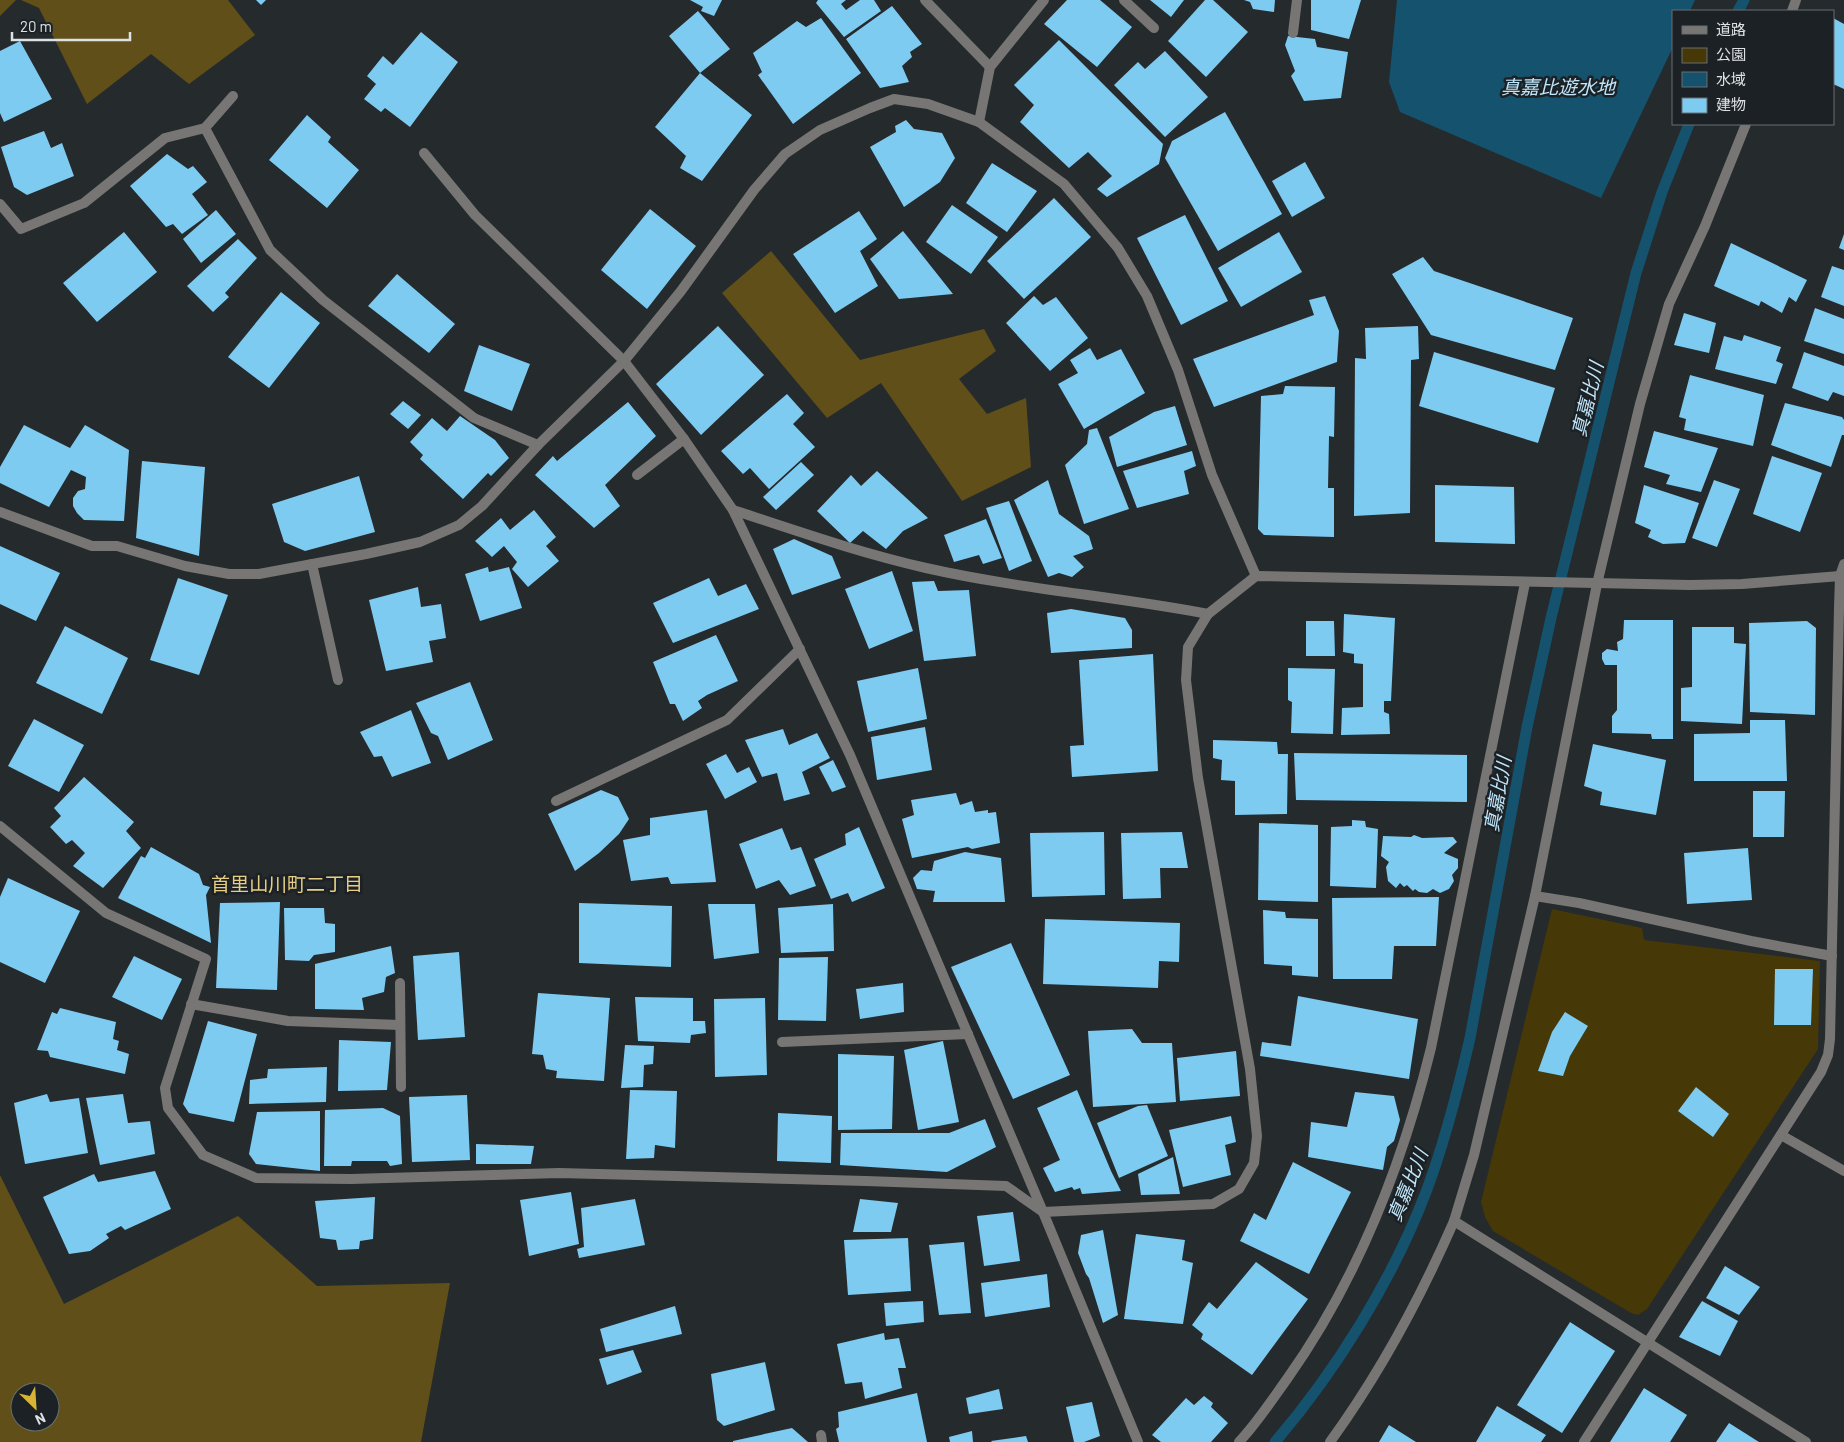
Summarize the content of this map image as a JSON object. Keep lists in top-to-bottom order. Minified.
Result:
{"districts":["首里山川町二丁目"],"water":["真嘉比遊水地","真嘉比川"],"legend":["道路","公園","水域","建物"],"scale_bar":"20 m","north":"bottom right"}
